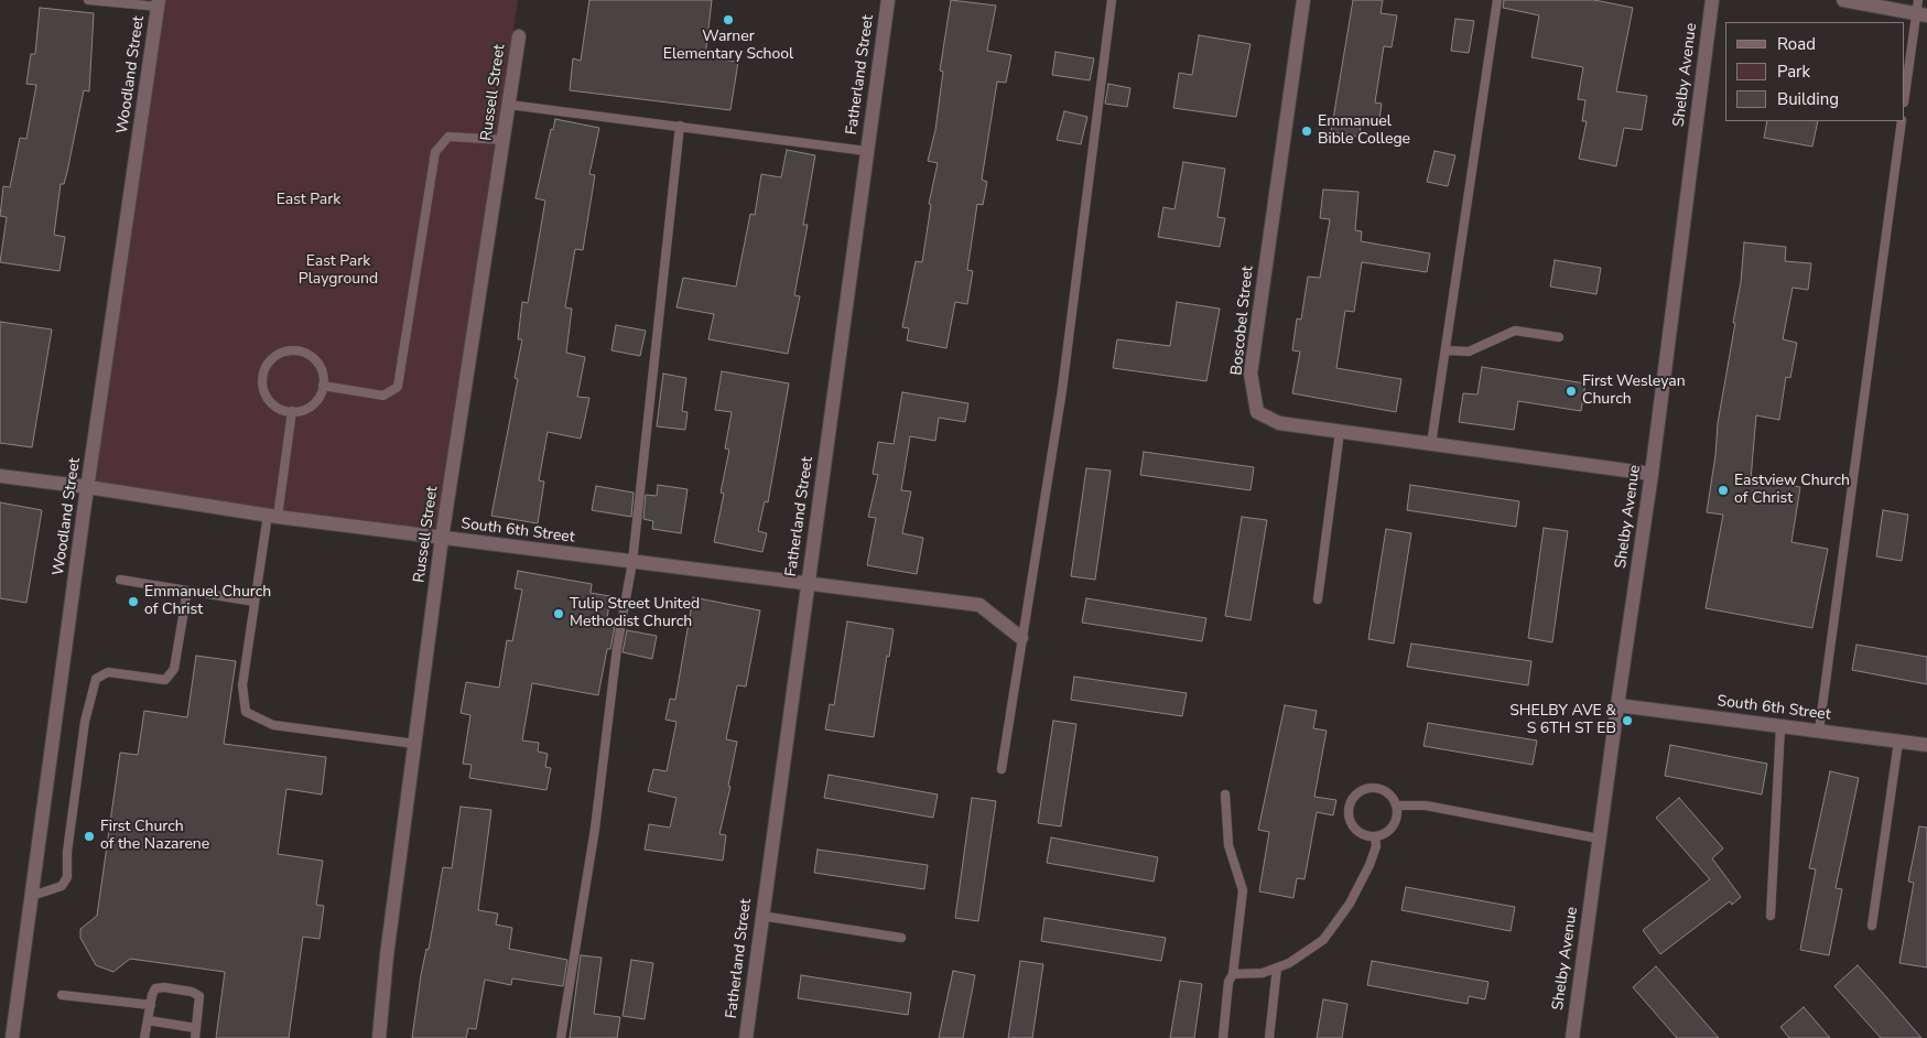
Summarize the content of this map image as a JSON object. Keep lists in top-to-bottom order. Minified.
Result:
{"streets":{"street":["Woodland Street","Fatherland Street","Shelby Avenue","Russell Street","Boscobel Street","South 6th Street"]},"crossings":[["Woodland Street","South 6th Street"],["Fatherland Street","South 6th Street"],["Shelby Avenue","Boscobel Street"],["Shelby Avenue","South 6th Street"],["Russell Street","South 6th Street"]],"parks":["East Park","East Park Playground"],"places":["Warner Elementary School","Emmanuel Bible College","First Wesleyan Church","Eastview Church of Christ","Emmanuel Church of Christ","Tulip Street United Methodist Church","SHELBY AVE & S 6TH ST EB","First Church of the Nazarene"],"legend":["Road","Park","Building"]}
